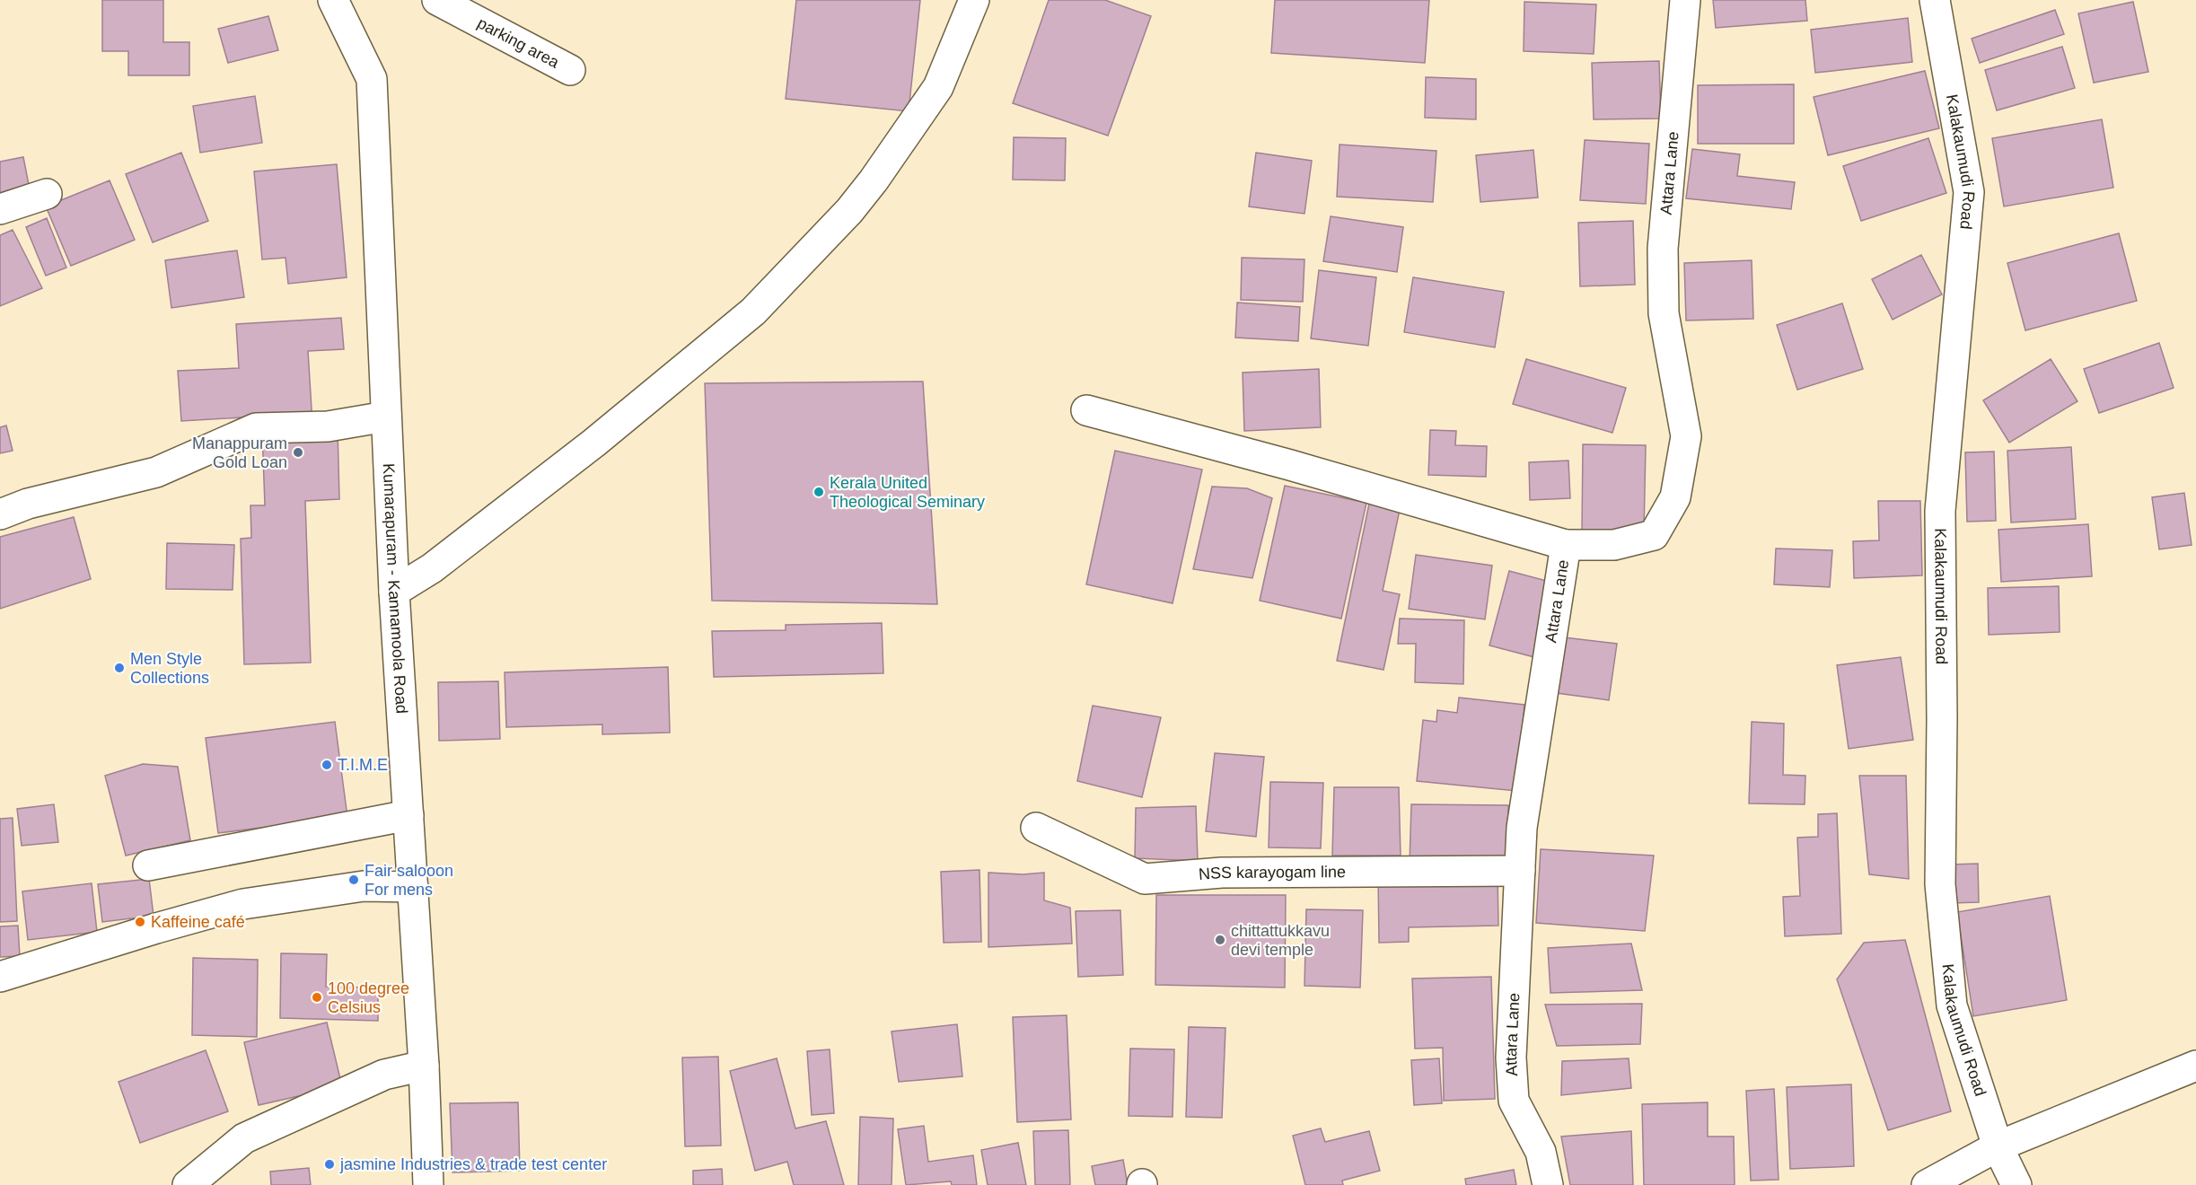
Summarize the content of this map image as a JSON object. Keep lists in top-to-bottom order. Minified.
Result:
{"streets":{"street":["parking area","Kalakaumudi Road","Attara Lane","Kumarapuram - Kannamoola Road","NSS karayogam line"]},"crossings":[["Attara Lane","NSS karayogam line"]],"places":["Manappuram Gold Loan","Kerala United Theological Seminary","Men Style Collections","T.I.M.E","Fair salooon For mens","Kaffeine café","chittattukkavu devi temple","100 degree Celsius","jasmine Industries & trade test center"]}
